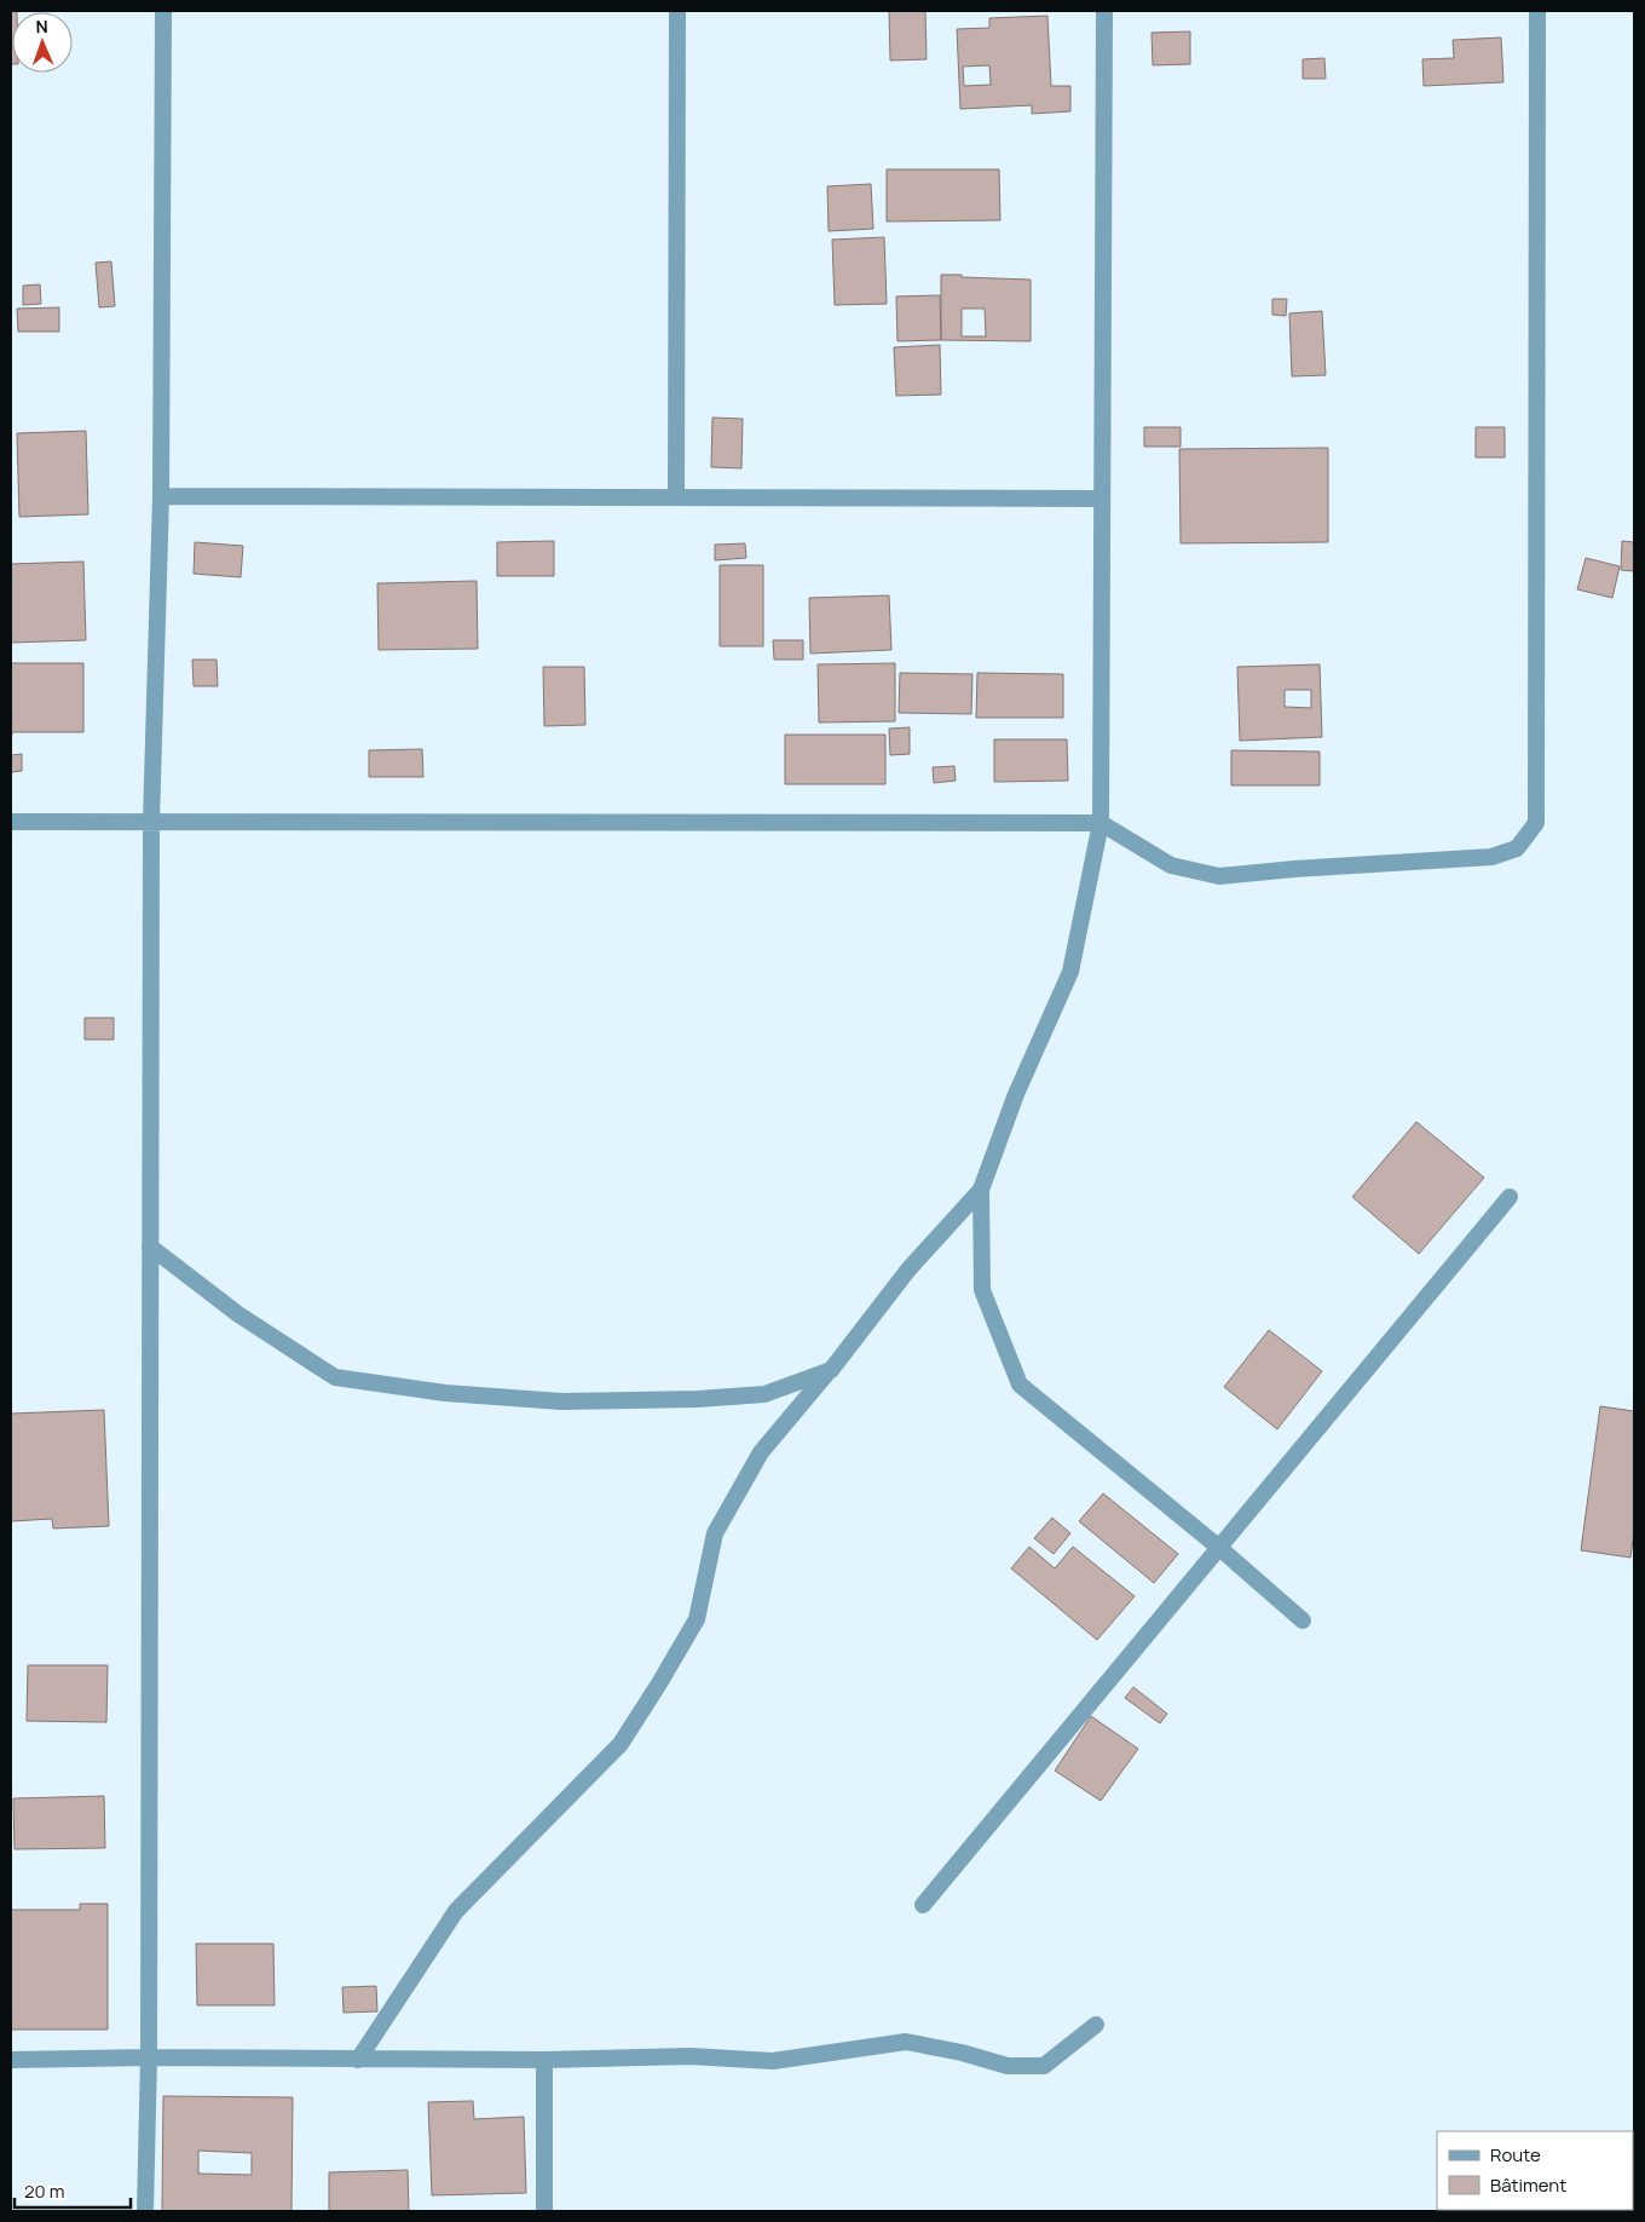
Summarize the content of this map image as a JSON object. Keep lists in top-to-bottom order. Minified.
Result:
{"legend":["Route","Bâtiment"],"scale_bar":"20 m","north":"top"}
